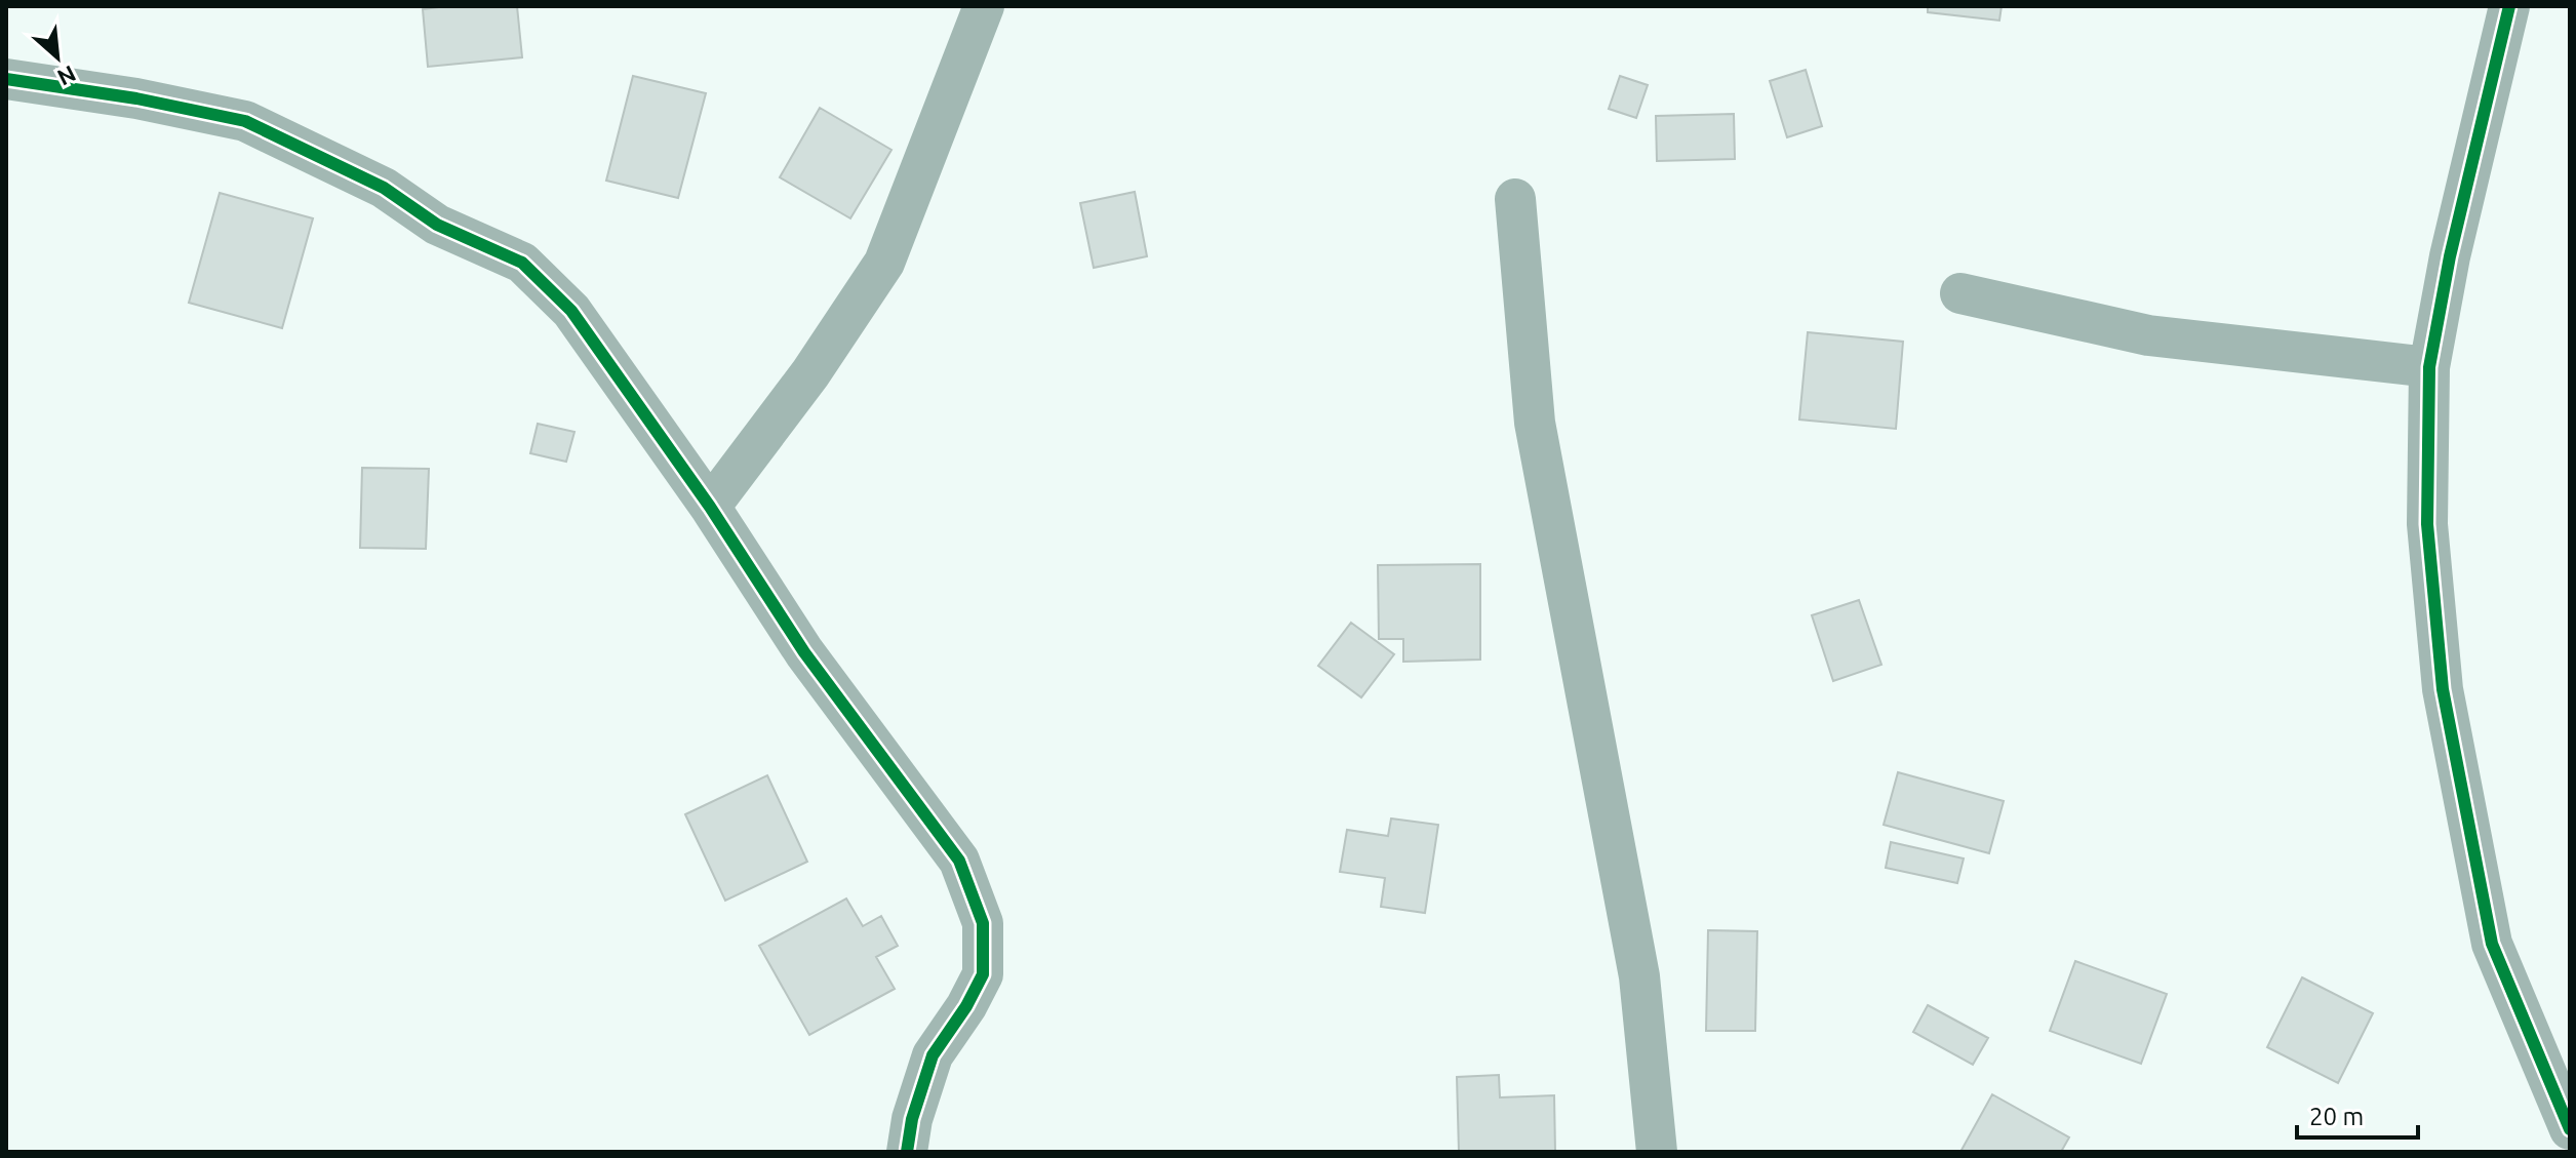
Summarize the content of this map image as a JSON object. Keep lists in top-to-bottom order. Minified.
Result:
{"scale_bar":"20 m","north":"bottom right"}
